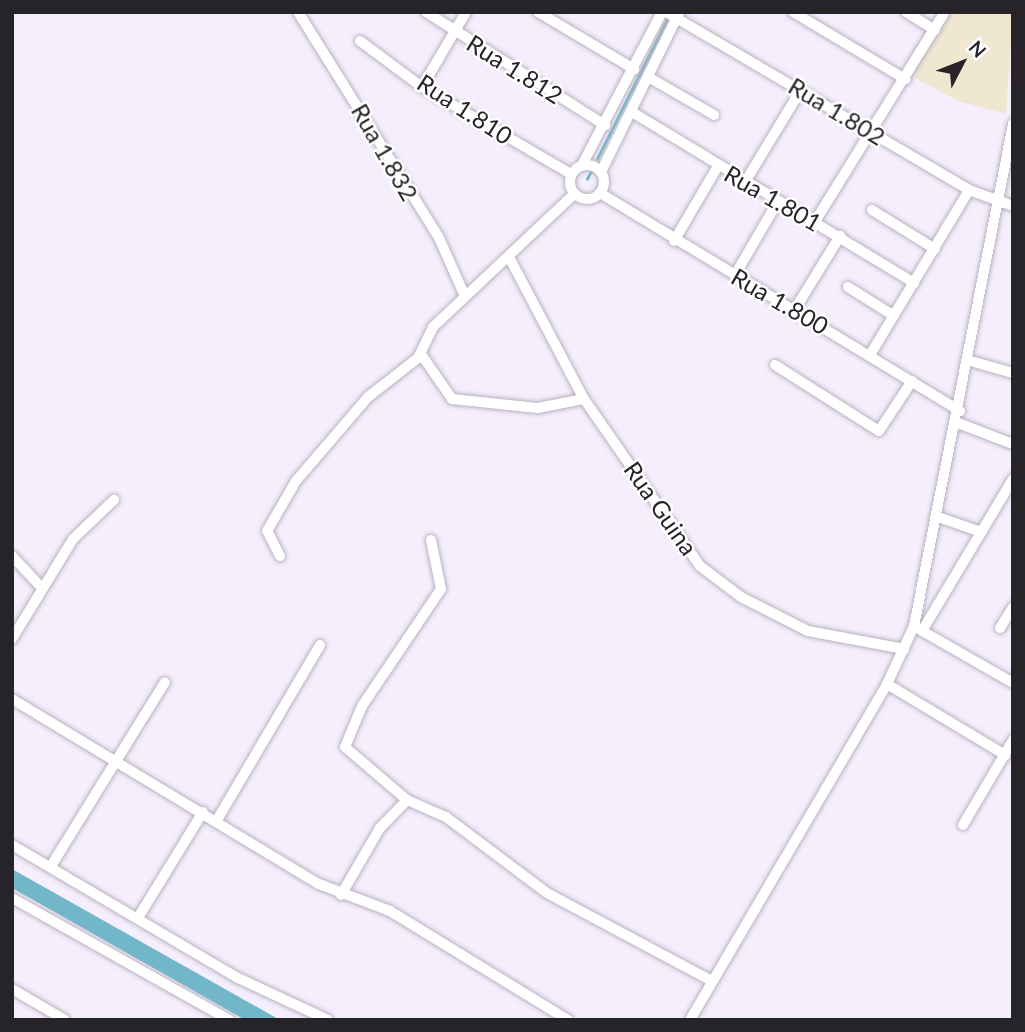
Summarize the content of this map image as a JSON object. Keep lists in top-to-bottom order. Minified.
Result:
{"streets":{"street":["Rua 1.812","Rua 1.810","Rua 1.802","Rua 1.832","Rua 1.801","Rua 1.800","Rua Guina"]},"crossings":[["Rua 1.810","Rua 1.800"]],"north":"top right"}
